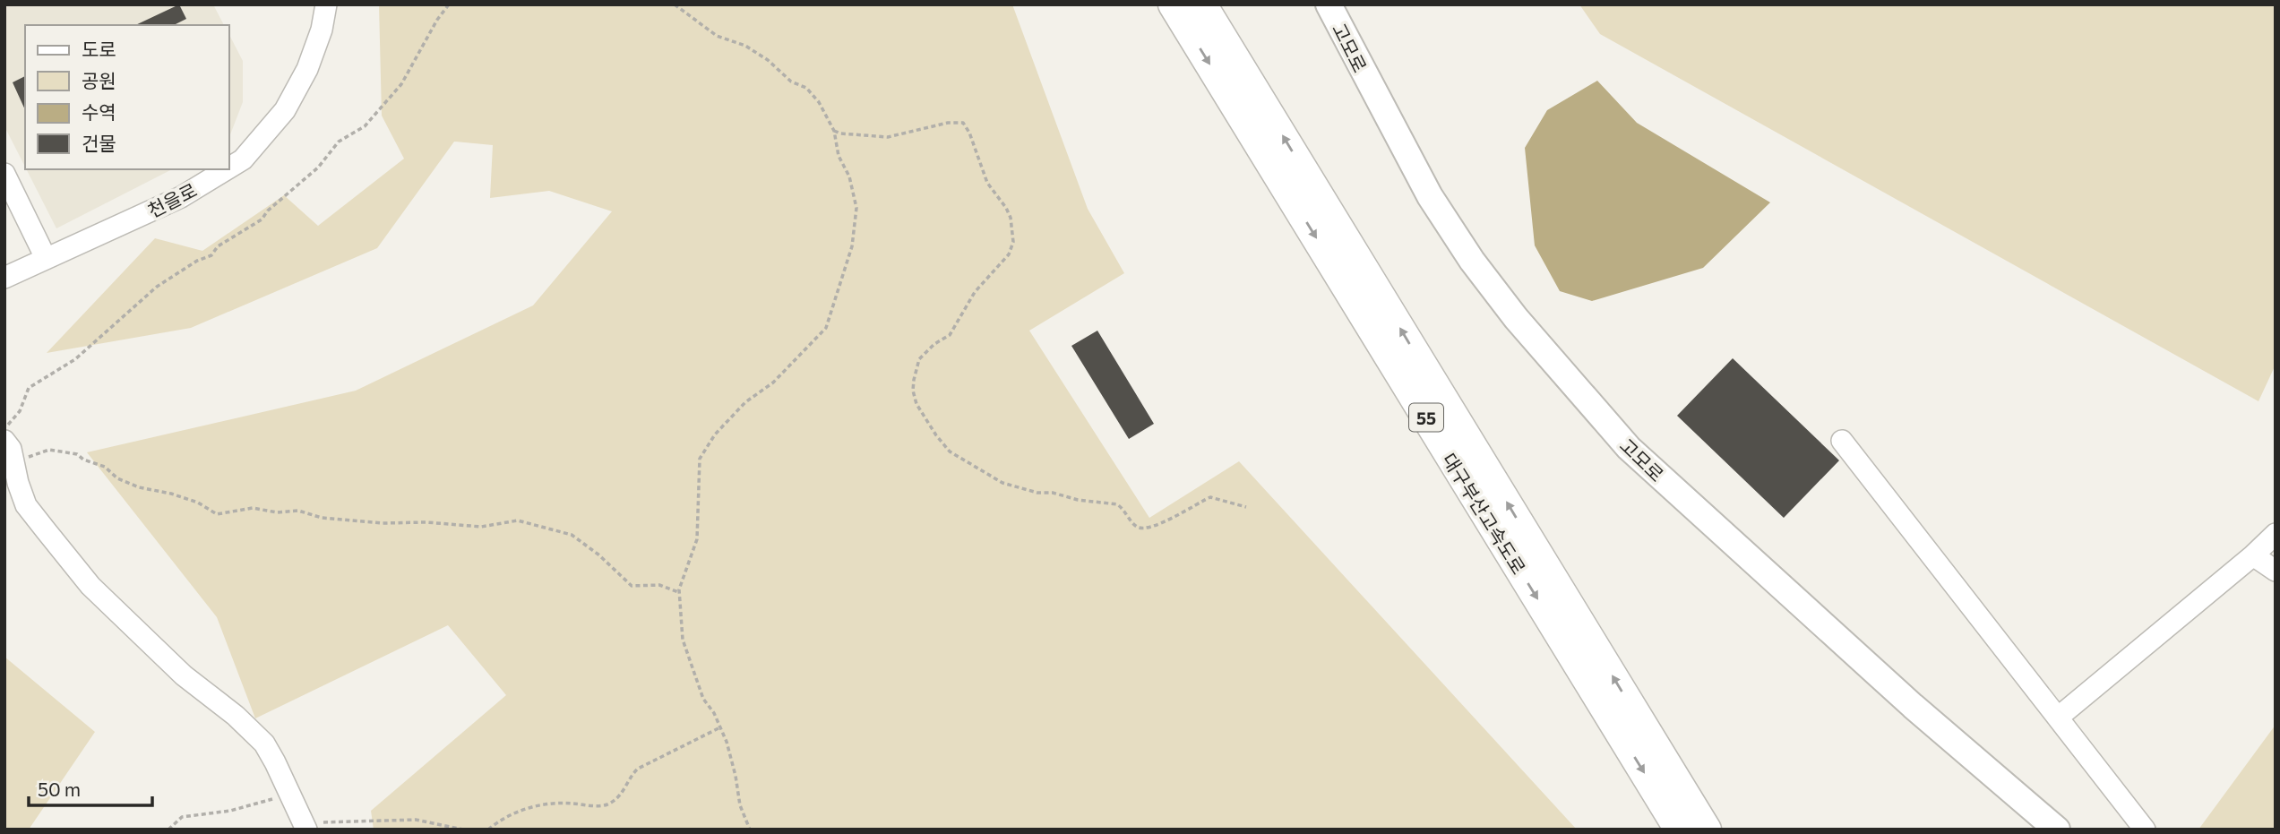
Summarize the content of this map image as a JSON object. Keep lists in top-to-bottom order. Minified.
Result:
{"streets":{"highway":["55","대구부산고속도로"],"main road":["고모로"],"street":["천을로"]},"legend":["도로","공원","수역","건물"],"scale_bar":"50 m"}
